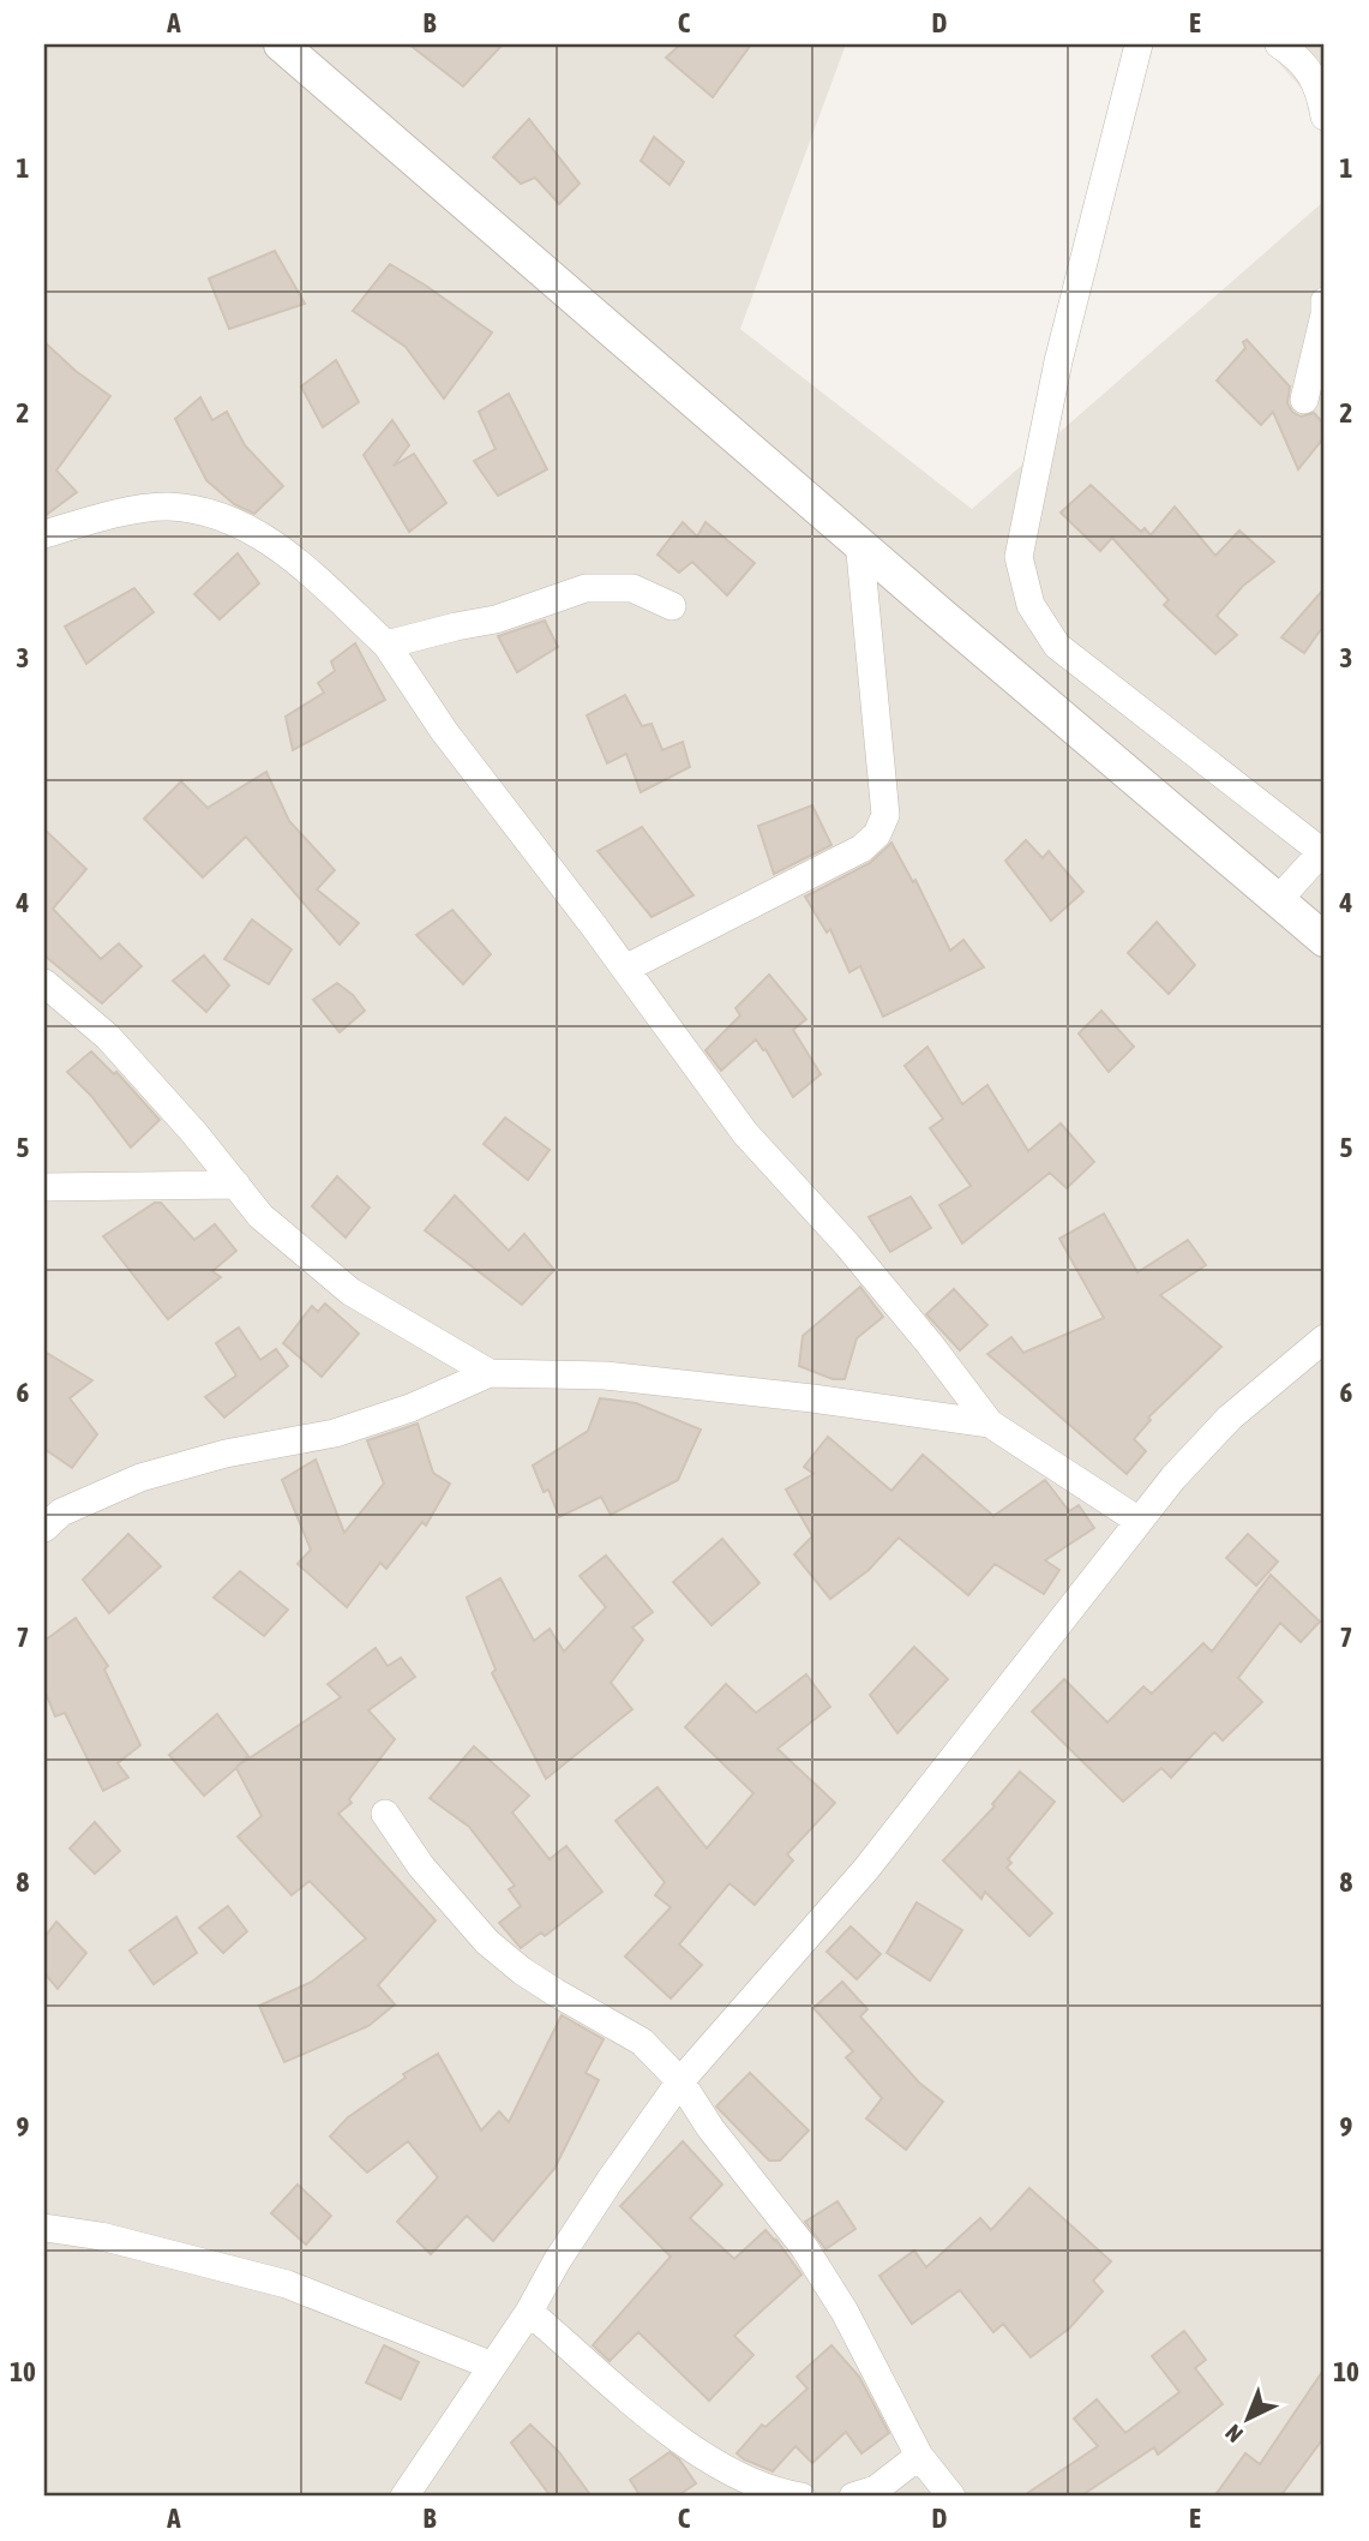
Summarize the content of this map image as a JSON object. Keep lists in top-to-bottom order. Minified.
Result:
{"north":"bottom left","grid":{"columns":["A","B","C","D","E"],"rows":["1","2","3","4","5","6","7","8","9","10"]}}
